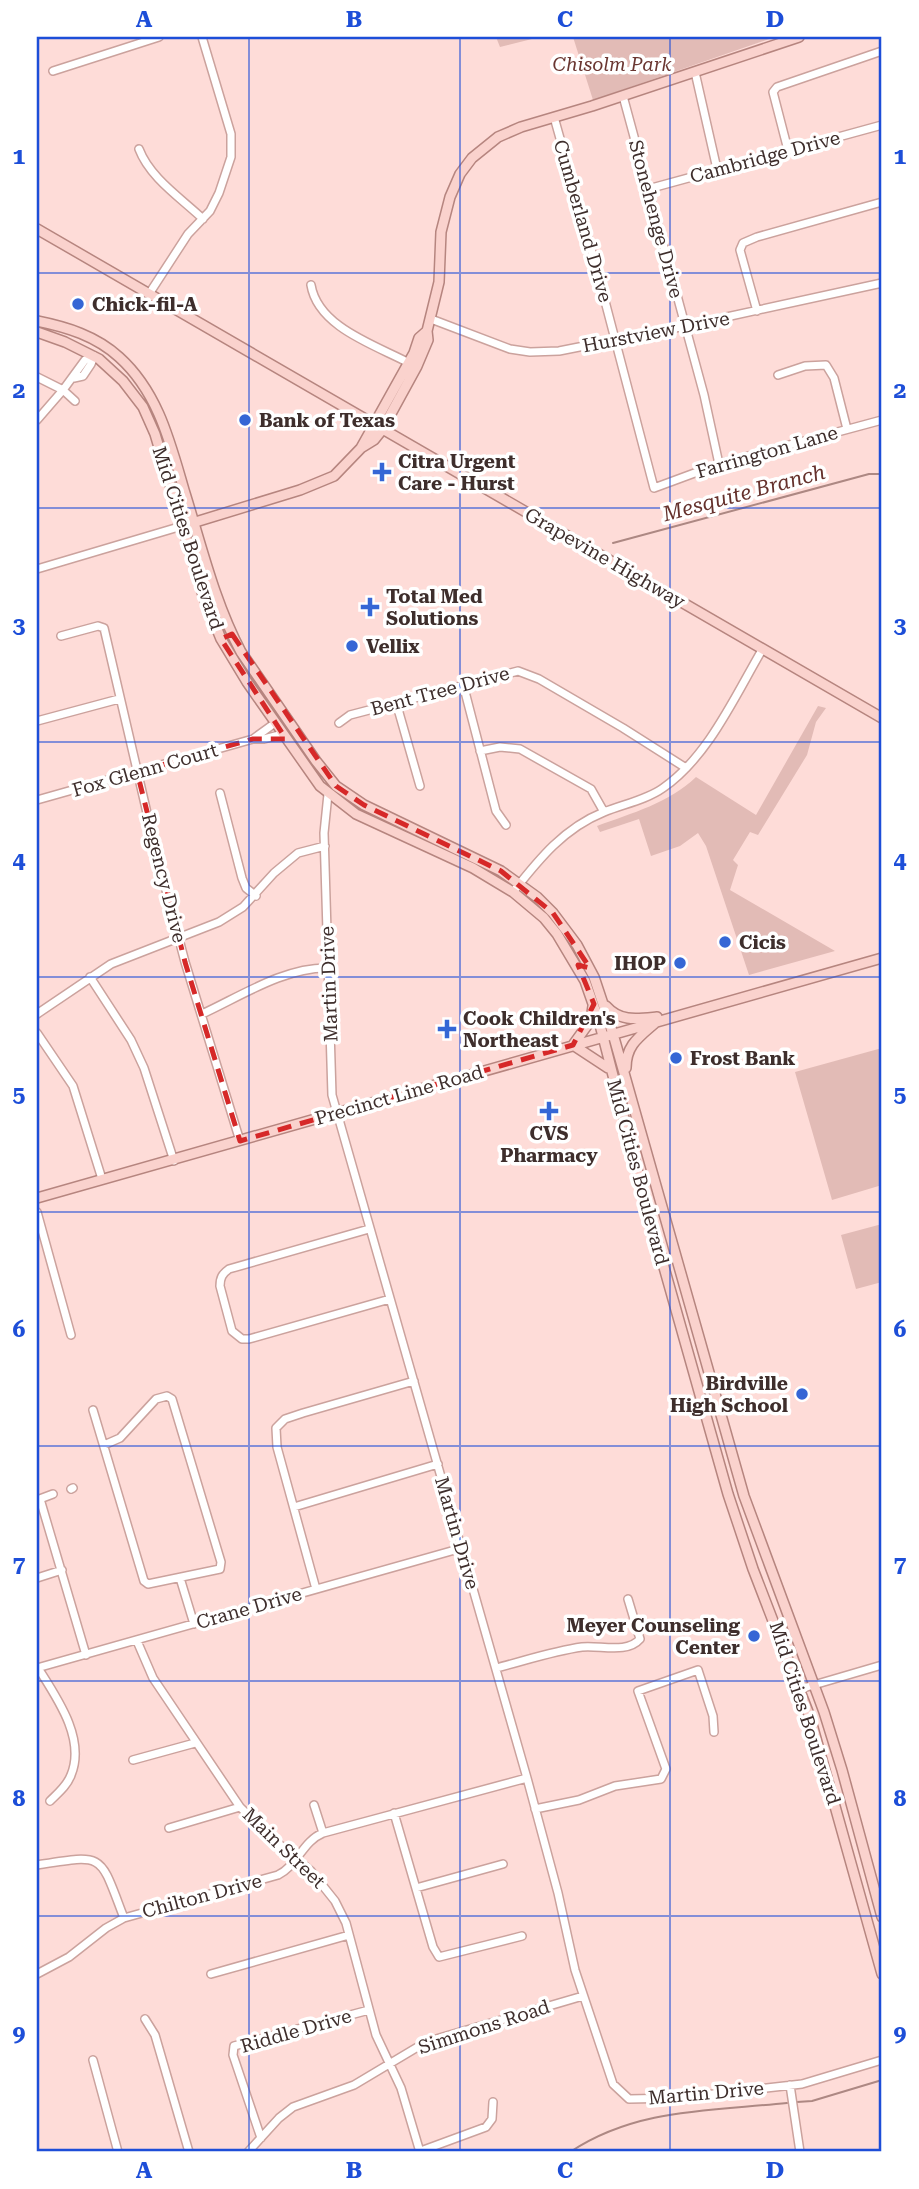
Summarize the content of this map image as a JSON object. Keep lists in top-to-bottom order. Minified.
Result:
{"streets":{"main road":["Mid Cities Boulevard","Grapevine Highway","Precinct Line Road"],"street":["Cambridge Drive","Stonehenge Drive","Cumberland Drive","Hurstview Drive","Farrington Lane","Bent Tree Drive","Fox Glenn Court","Regency Drive","Martin Drive","Crane Drive","Main Street","Chilton Drive","Simmons Road","Riddle Drive"]},"crossings":[["Cambridge Drive","Stonehenge Drive"],["Stonehenge Drive","Hurstview Drive"],["Stonehenge Drive","Farrington Lane"],["Cumberland Drive","Hurstview Drive"],["Cumberland Drive","Farrington Lane"],["Mid Cities Boulevard","Fox Glenn Court"],["Mid Cities Boulevard","Martin Drive"],["Mid Cities Boulevard","Precinct Line Road"],["Fox Glenn Court","Regency Drive"],["Regency Drive","Precinct Line Road"],["Martin Drive","Precinct Line Road"],["Martin Drive","Crane Drive"],["Martin Drive","Chilton Drive"],["Martin Drive","Simmons Road"],["Crane Drive","Main Street"],["Main Street","Chilton Drive"],["Main Street","Simmons Road"],["Main Street","Riddle Drive"],["Simmons Road","Riddle Drive"]],"water":["Mesquite Branch"],"parks":["Chisolm Park"],"places":{"other":["Chick-fil-A","Bank of Texas","Vellix","Cicis","IHOP","Frost Bank","Birdville High School","Meyer Counseling Center"],"health":["Citra Urgent Care - Hurst","Total Med Solutions","Cook Children's Northeast","CVS Pharmacy"]},"grid":{"columns":["A","B","C","D"],"rows":["1","2","3","4","5","6","7","8","9"]}}
